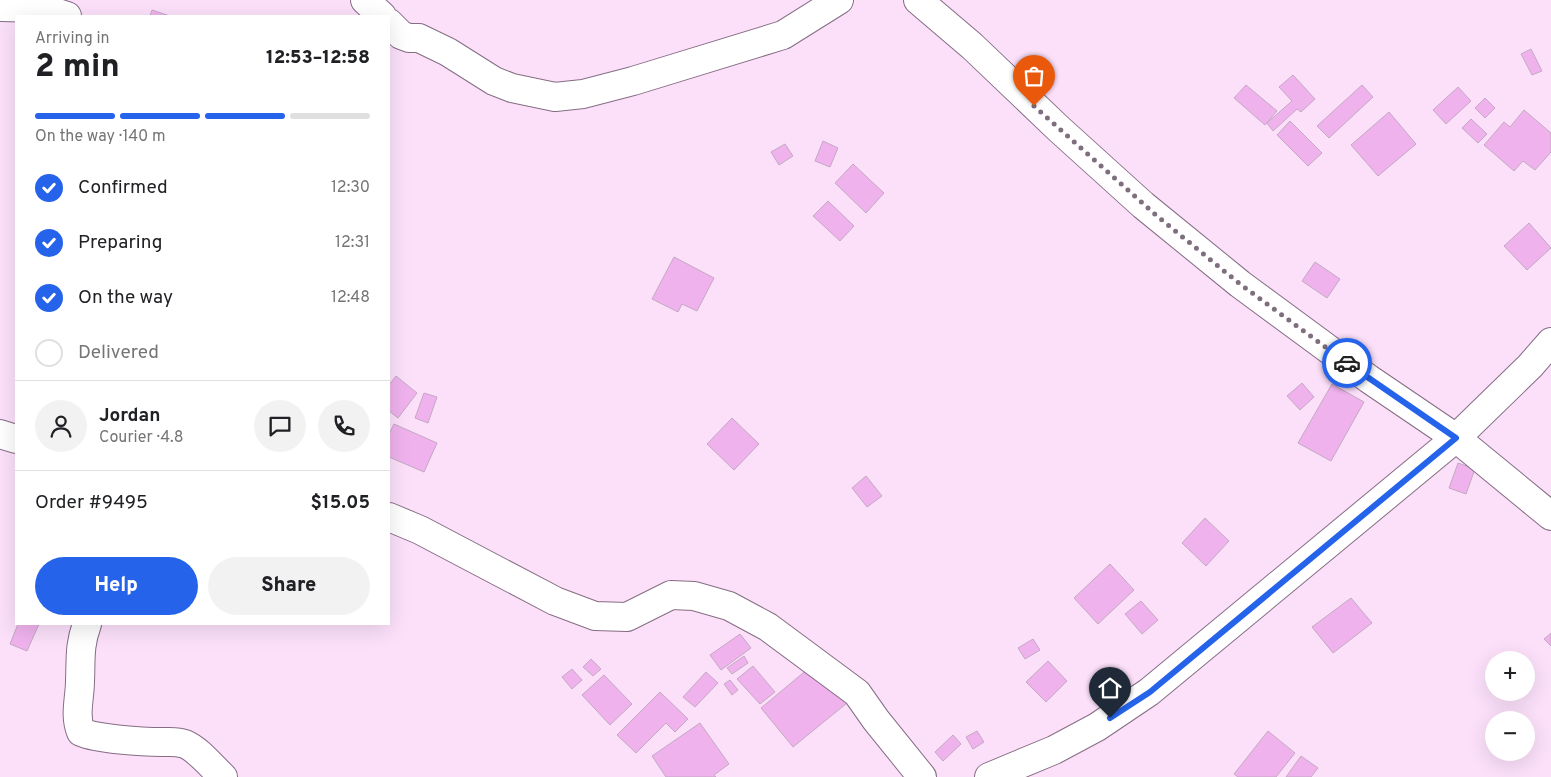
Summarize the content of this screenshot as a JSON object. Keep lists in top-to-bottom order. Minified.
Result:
{"page":{"heading":["2 min","Arriving in","12:53–12:58"],"panel":["Jordan","Courier · 4.8","Order #9495","$15.05"],"bar":"On the way · 140 m","list":[["Confirmed","12:30"],["Preparing","12:31"],["On the way","12:48"],"Delivered"],"buttons":["Help","Share"],"map_buttons":["+","−"]}}
